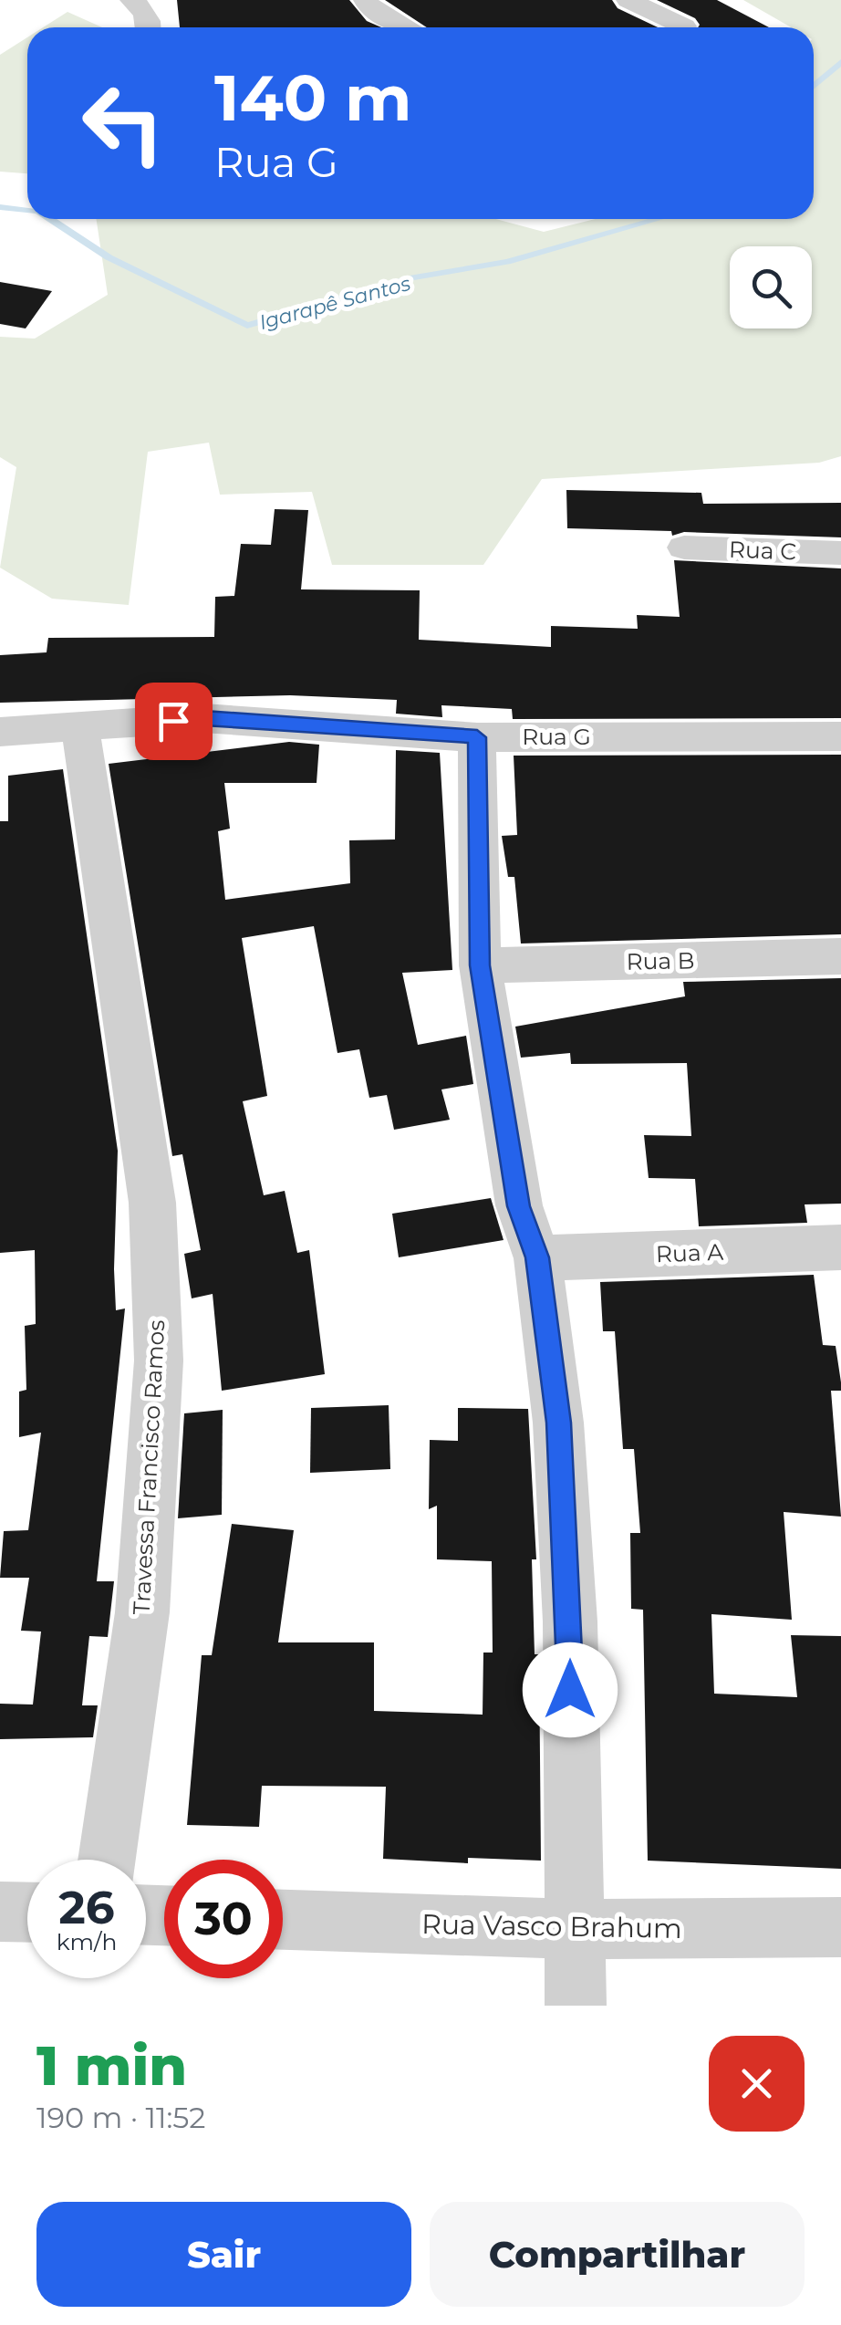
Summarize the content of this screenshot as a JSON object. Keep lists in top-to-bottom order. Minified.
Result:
{"streets":{"street":["Rua C","Rua G","Rua B","Rua A","Travessa Francisco Ramos","Rua Vasco Brahum"]},"crossings":[["Rua G","Travessa Francisco Ramos"]],"water":["Igarapê Santos"],"page":{"turn":["140 m","Rua G"],"speed":"26 km/h","limit":"30","heading":["1 min","190 m · 11:52"],"buttons":["Sair","Compartilhar"]}}
